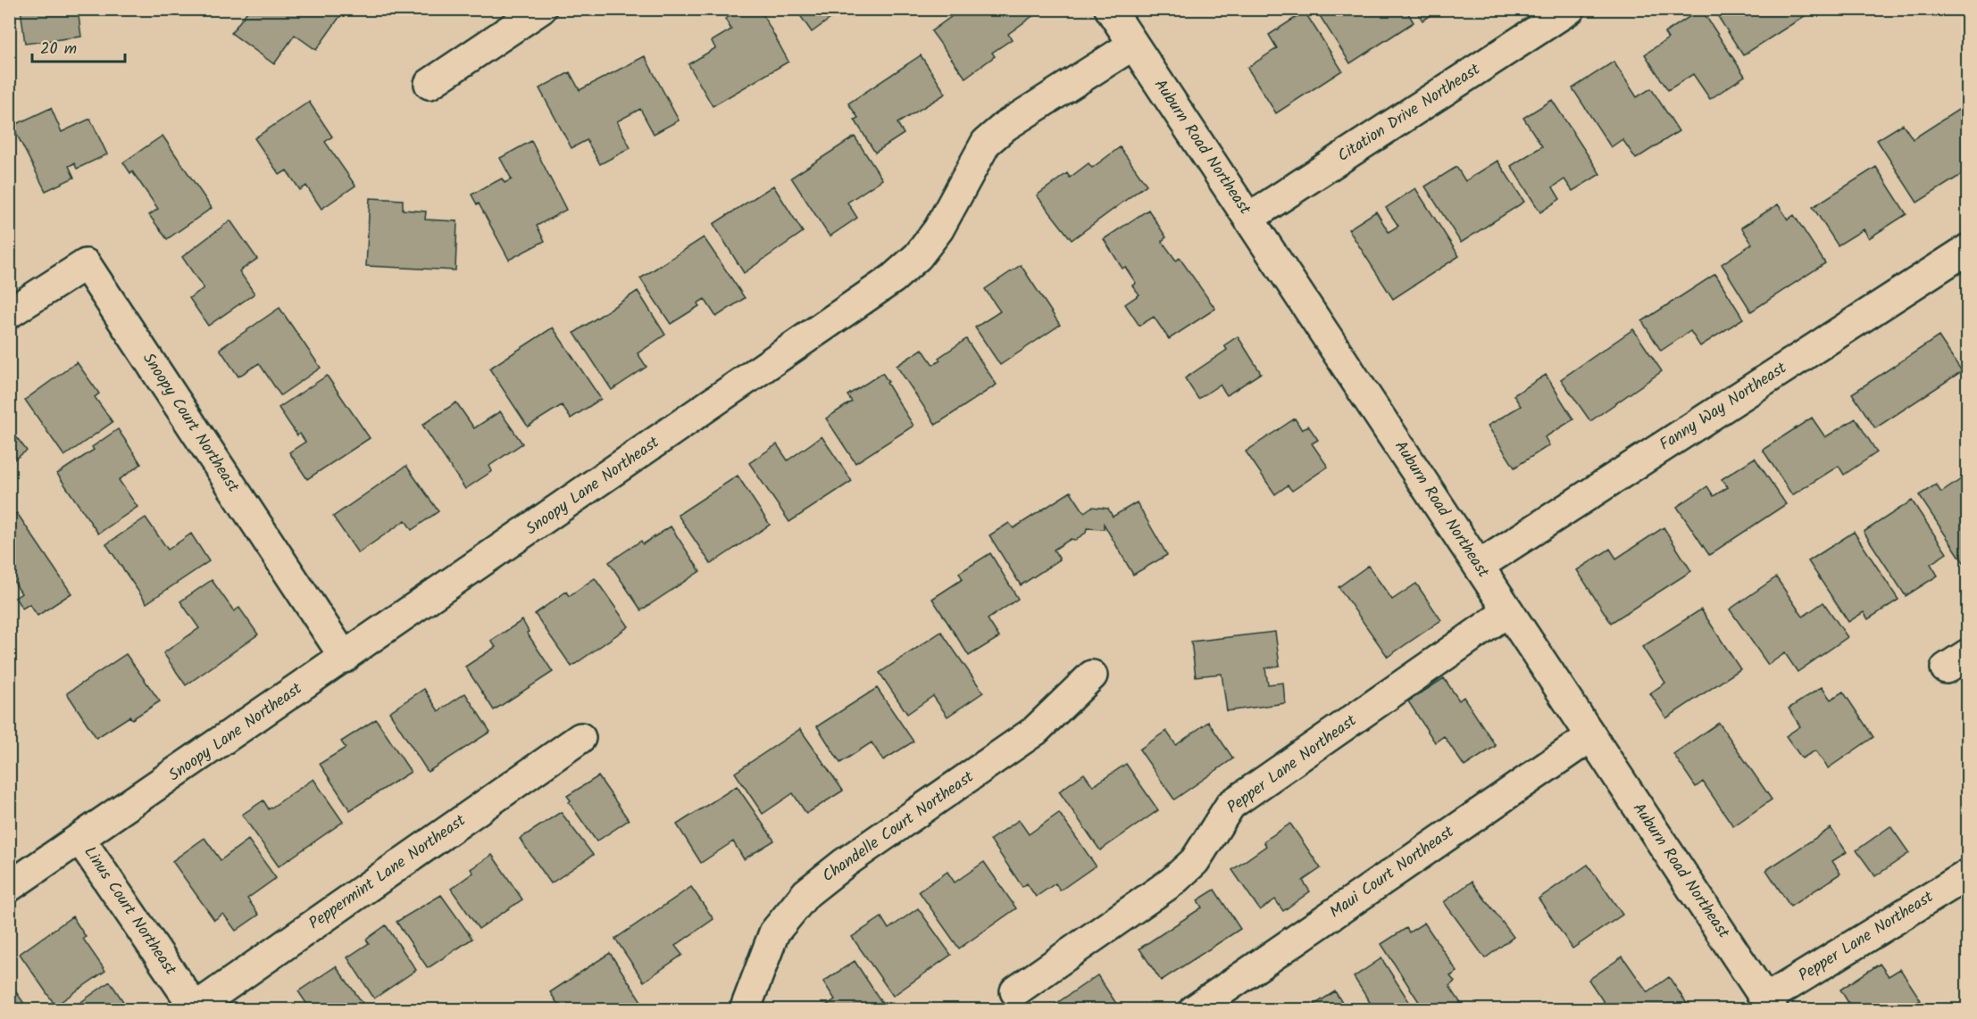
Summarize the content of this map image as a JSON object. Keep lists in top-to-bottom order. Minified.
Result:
{"streets":{"street":["Citation Drive Northeast","Auburn Road Northeast","Fanny Way Northeast","Snoopy Court Northeast","Snoopy Lane Northeast","Pepper Lane Northeast","Chandelle Court Northeast","Peppermint Lane Northeast","Maui Court Northeast","Linus Court Northeast"]},"crossings":[["Citation Drive Northeast","Auburn Road Northeast"],["Auburn Road Northeast","Fanny Way Northeast"],["Auburn Road Northeast","Snoopy Lane Northeast"],["Auburn Road Northeast","Pepper Lane Northeast"],["Auburn Road Northeast","Maui Court Northeast"],["Snoopy Court Northeast","Snoopy Lane Northeast"],["Snoopy Lane Northeast","Linus Court Northeast"],["Peppermint Lane Northeast","Linus Court Northeast"]],"scale_bar":"20 m"}
